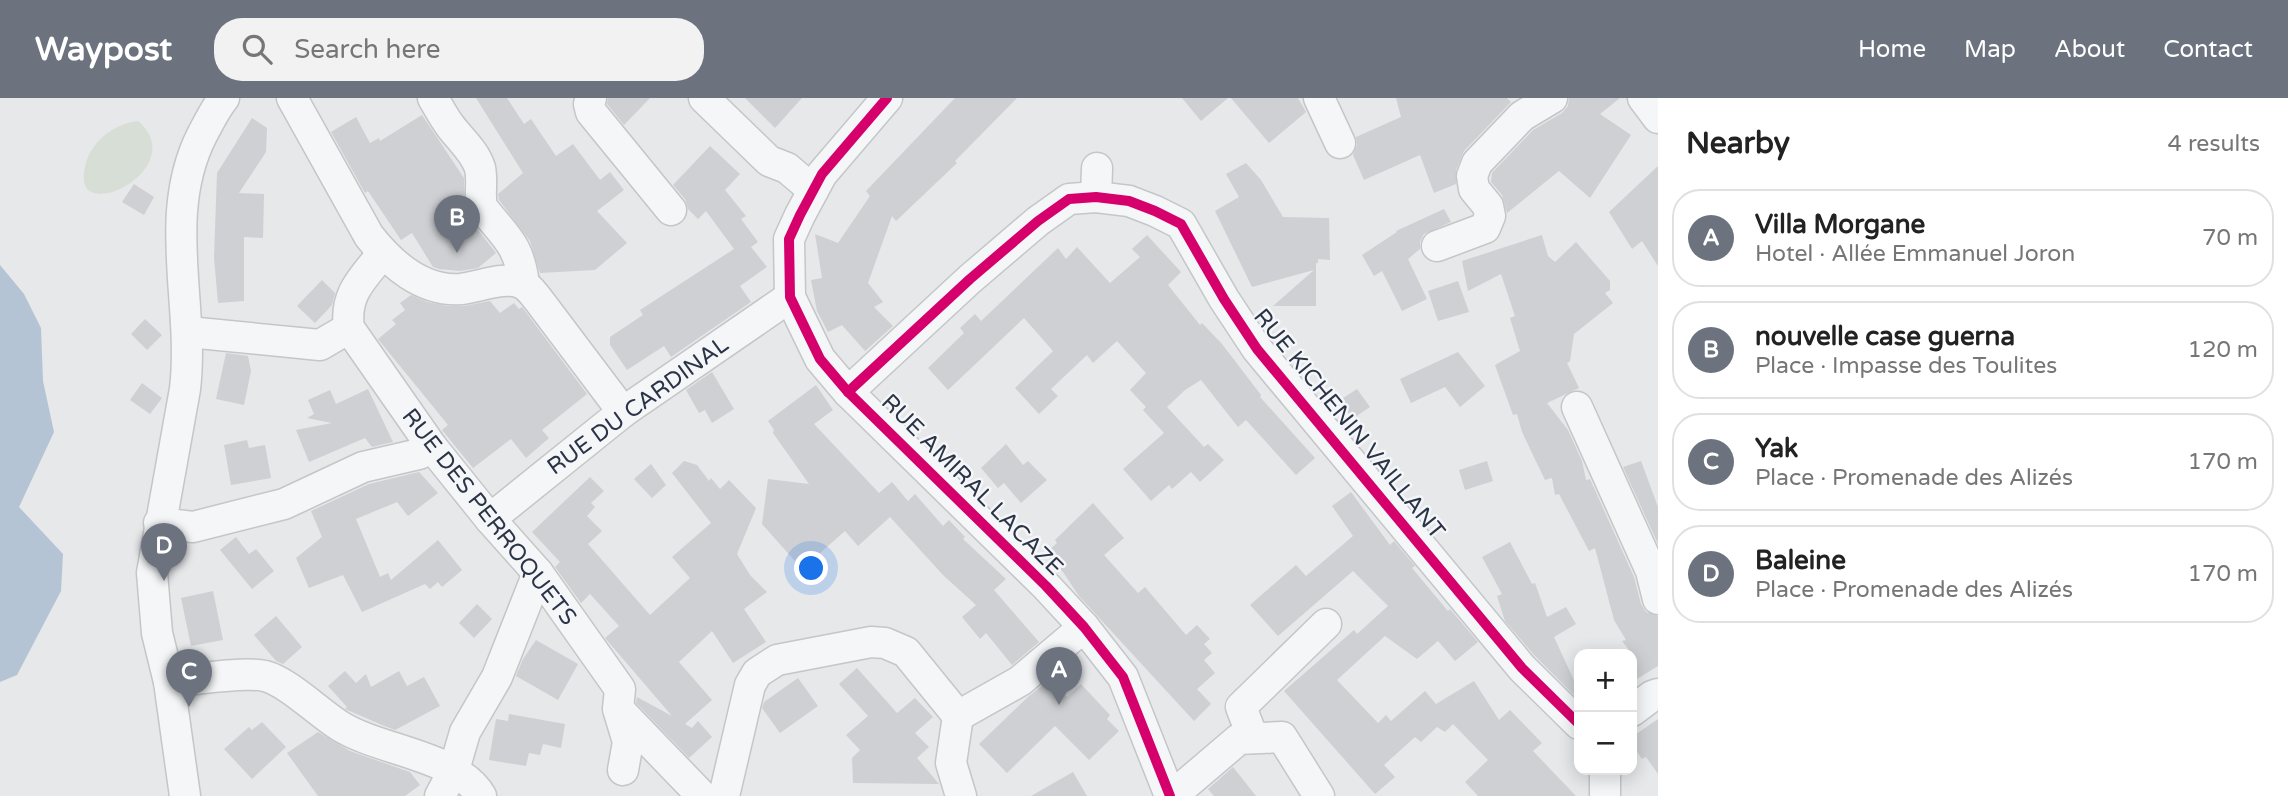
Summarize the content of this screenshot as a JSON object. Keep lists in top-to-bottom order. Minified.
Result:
{"streets":{"street":["RUE DU CARDINAL","RUE KICHENIN VAILLANT","RUE AMIRAL LACAZE","RUE DES PERROQUETS"]},"crossings":[["RUE DU CARDINAL","RUE AMIRAL LACAZE"],["RUE DU CARDINAL","RUE DES PERROQUETS"],["RUE KICHENIN VAILLANT","RUE AMIRAL LACAZE"]],"page":{"header":"Waypost","search":"Search here","nav":["Home","Map","About","Contact"],"heading":["Nearby","4 results"],"list":[{"mark":"A","name":"Villa Morgane","note":"Hotel · Allée Emmanuel Joron","value":"70 m"},{"mark":"B","name":"nouvelle case guerna","note":"Place · Impasse des Toulites","value":"120 m"},{"mark":"C","name":"Yak","note":"Place · Promenade des Alizés","value":"170 m"},{"mark":"D","name":"Baleine","note":"Place · Promenade des Alizés","value":"170 m"}],"pins":["B","D","A","C"],"map_buttons":["+","−"]}}
